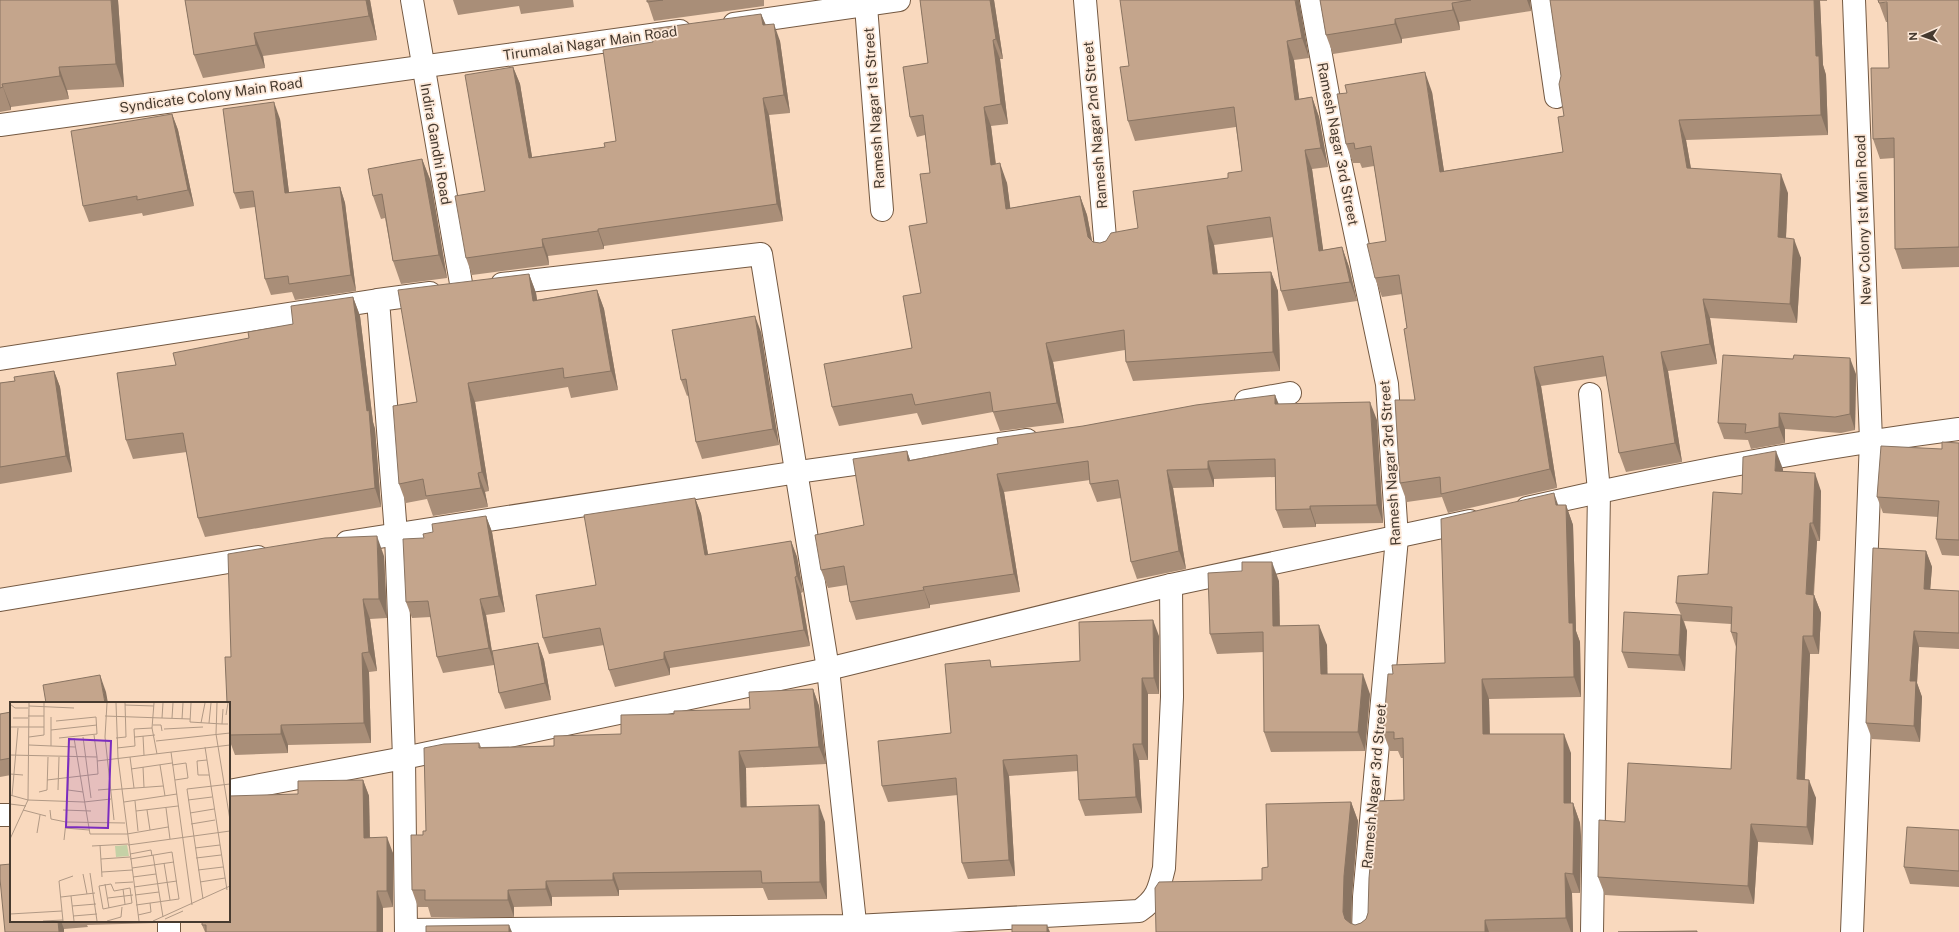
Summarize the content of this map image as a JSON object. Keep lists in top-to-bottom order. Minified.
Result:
{"streets":{"street":["Tirumalai Nagar Main Road","Syndicate Colony Main Road","Ramesh Nagar 1st Street","Ramesh Nagar 2nd Street","Indira Gandhi Road","Ramesh Nagar 3rd Street","New Colony 1st Main Road"]},"crossings":[["Tirumalai Nagar Main Road","Syndicate Colony Main Road"],["Tirumalai Nagar Main Road","Ramesh Nagar 1st Street"],["Tirumalai Nagar Main Road","Indira Gandhi Road"],["Syndicate Colony Main Road","Indira Gandhi Road"]],"north":"left"}
